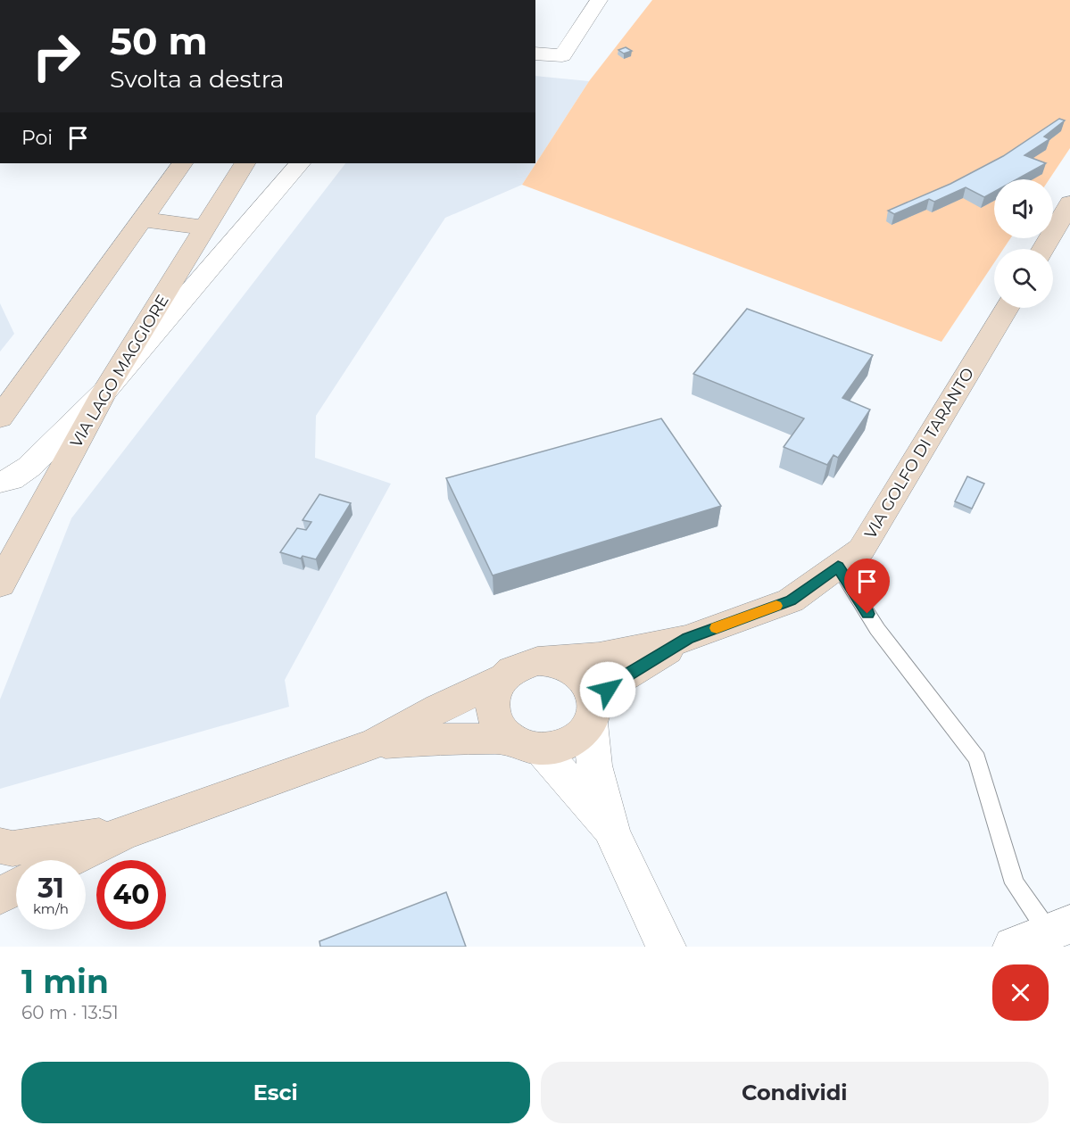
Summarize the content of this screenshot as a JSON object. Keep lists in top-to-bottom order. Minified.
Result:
{"streets":{"street":["VIA LAGO MAGGIORE","VIA GOLFO DI TARANTO"]},"page":{"turn":["50 m","Svolta a destra"],"then":"Poi","speed":"31 km/h","limit":"40","heading":["1 min","60 m · 13:51"],"buttons":["Esci","Condividi"]}}
